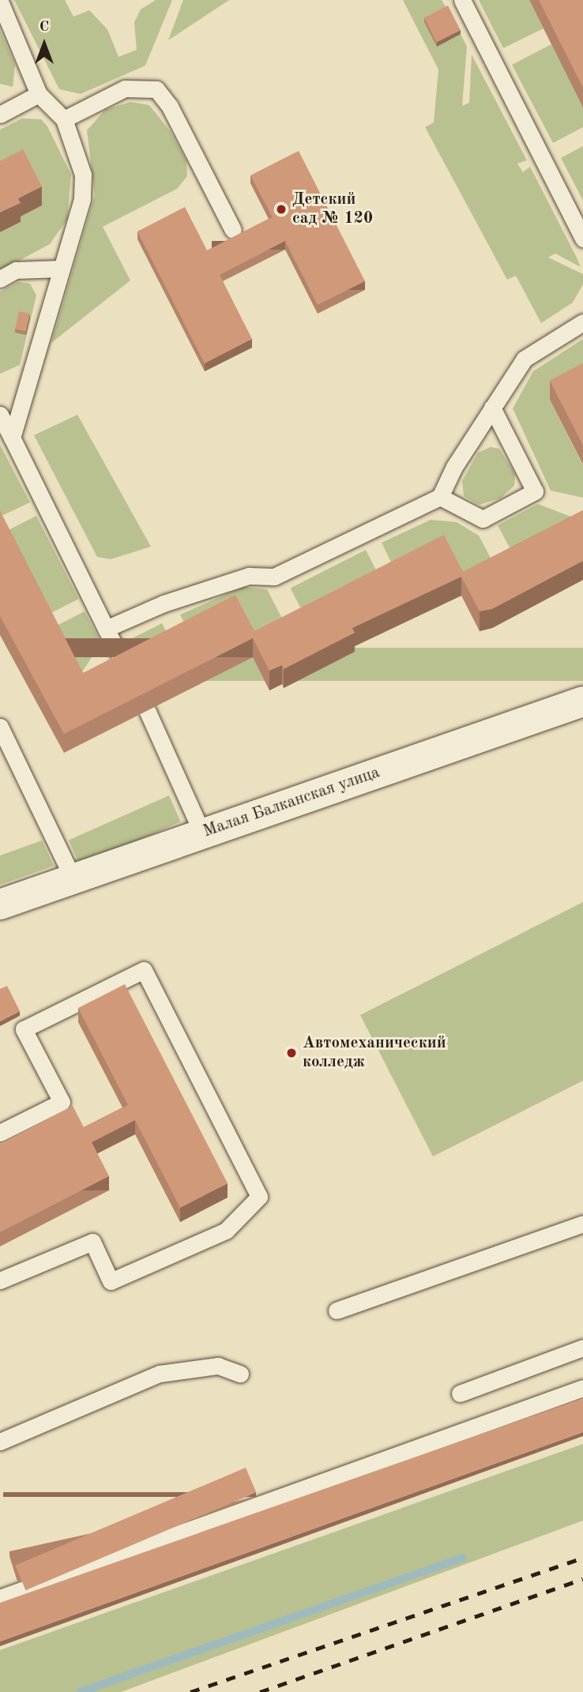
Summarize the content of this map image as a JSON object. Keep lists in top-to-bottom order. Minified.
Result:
{"streets":{"street":["Малая Балканская улица"]},"places":["Детский сад № 120","Автомеханический колледж"],"north":"top"}
